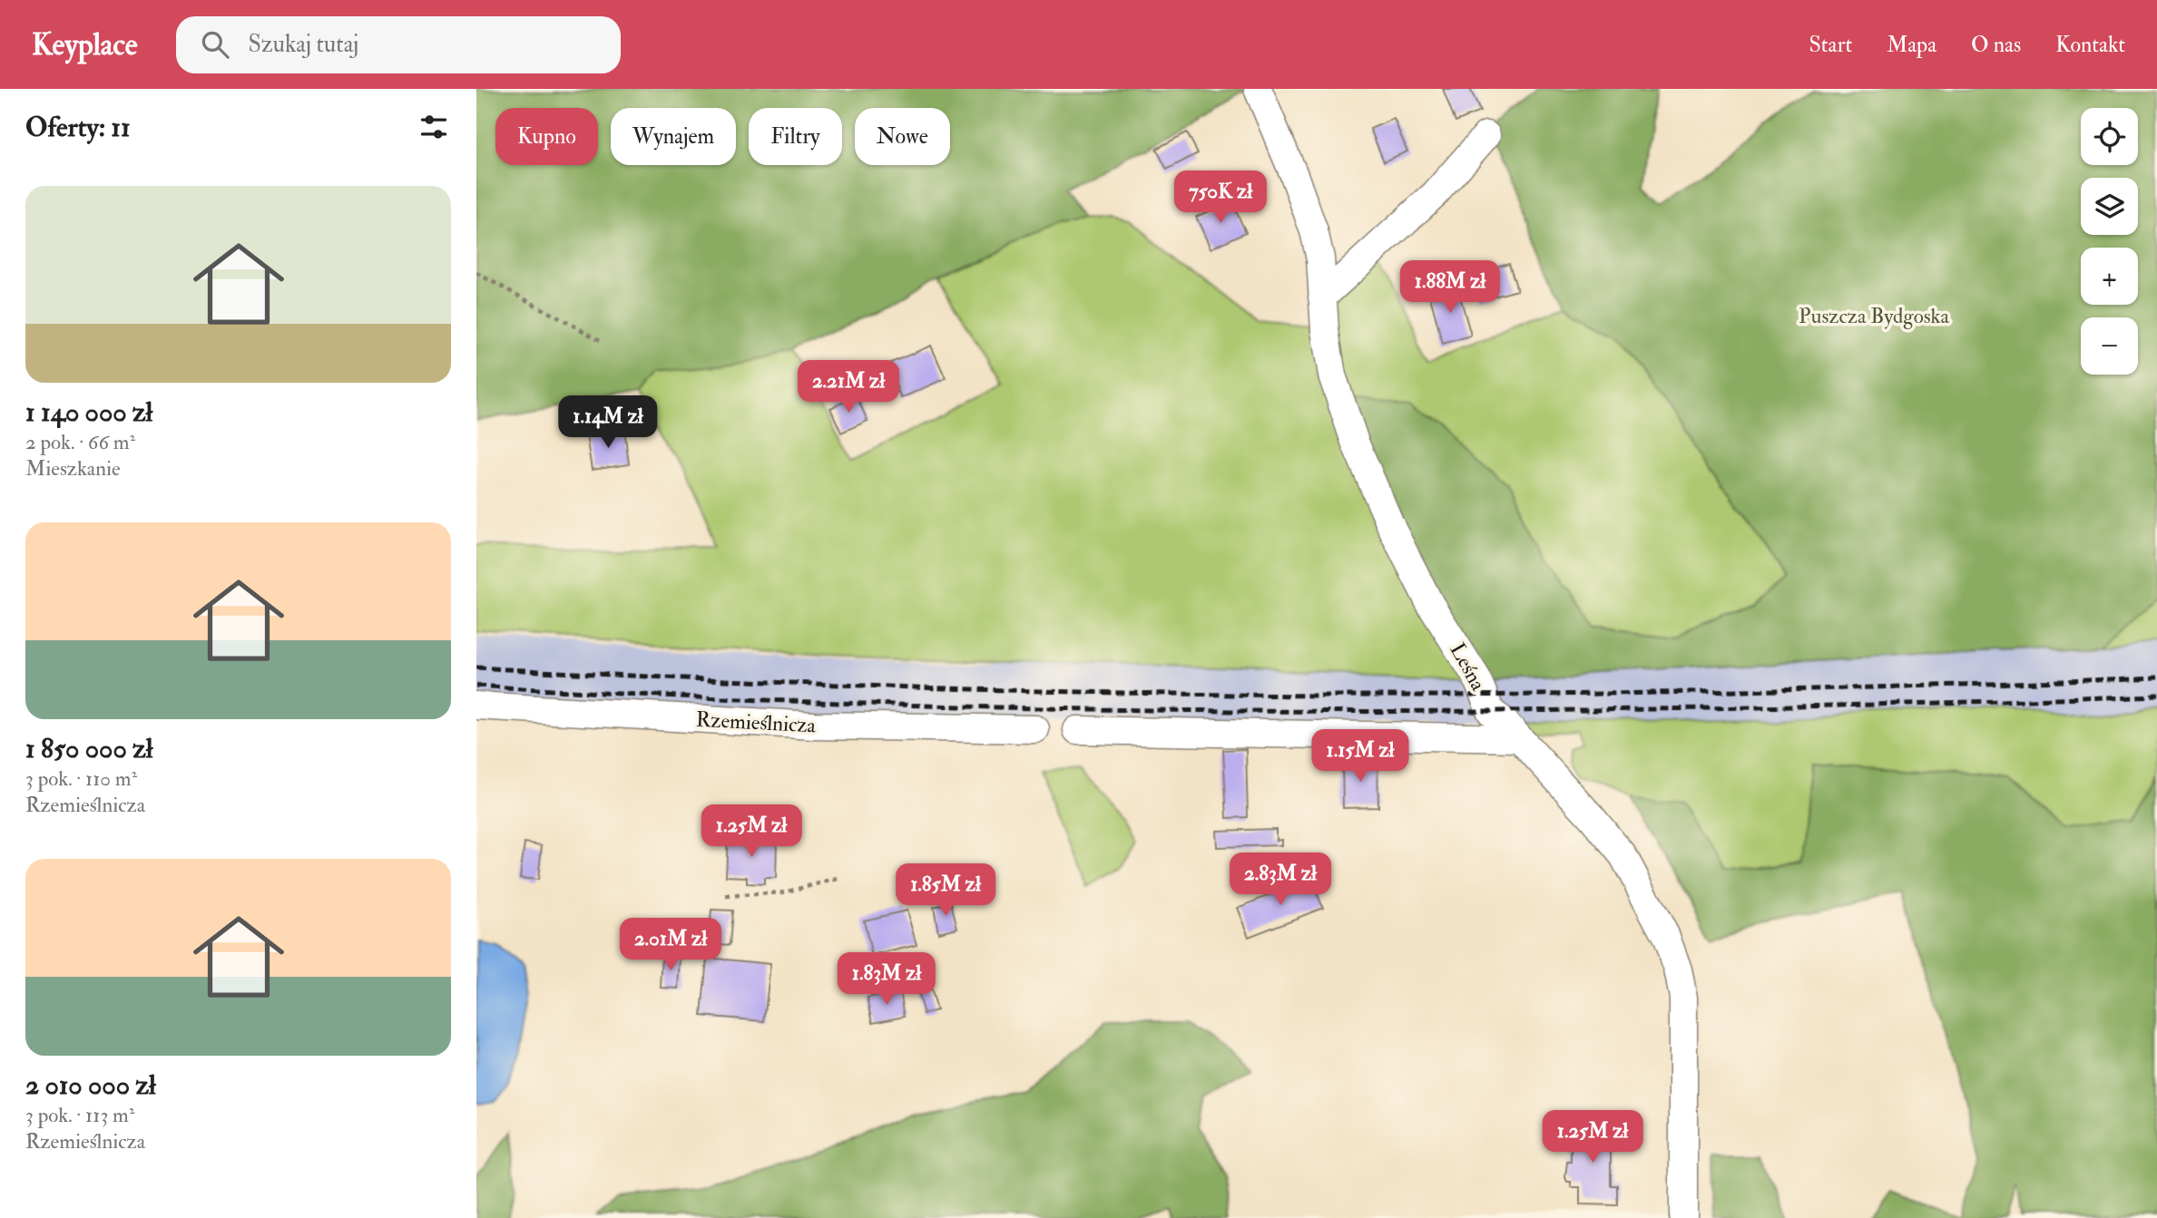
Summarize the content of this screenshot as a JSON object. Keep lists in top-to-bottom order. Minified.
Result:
{"streets":{"street":["Leśna","Rzemieślnicza"]},"parks":["Puszcza Bydgoska"],"page":{"header":"Keyplace","search":"Szukaj tutaj","nav":["Start","Mapa","O nas","Kontakt"],"heading":"Oferty: 11","map_buttons":["+","−"],"chip":["Kupno","Wynajem","Filtry","Nowe"],"list":[{"name":"1 140 000 zł","note":"2 pok. · 66 m² · Mieszkanie"},{"name":"1 850 000 zł","note":"3 pok. · 110 m² · Rzemieślnicza"},{"name":"2 010 000 zł","note":"3 pok. · 113 m² · Rzemieślnicza"}],"price":["750K zł","1.88M zł","2.21M zł","1.14M zł","1.15M zł","1.25M zł","2.83M zł","1.85M zł","2.01M zł","1.83M zł","1.25M zł"]}}
